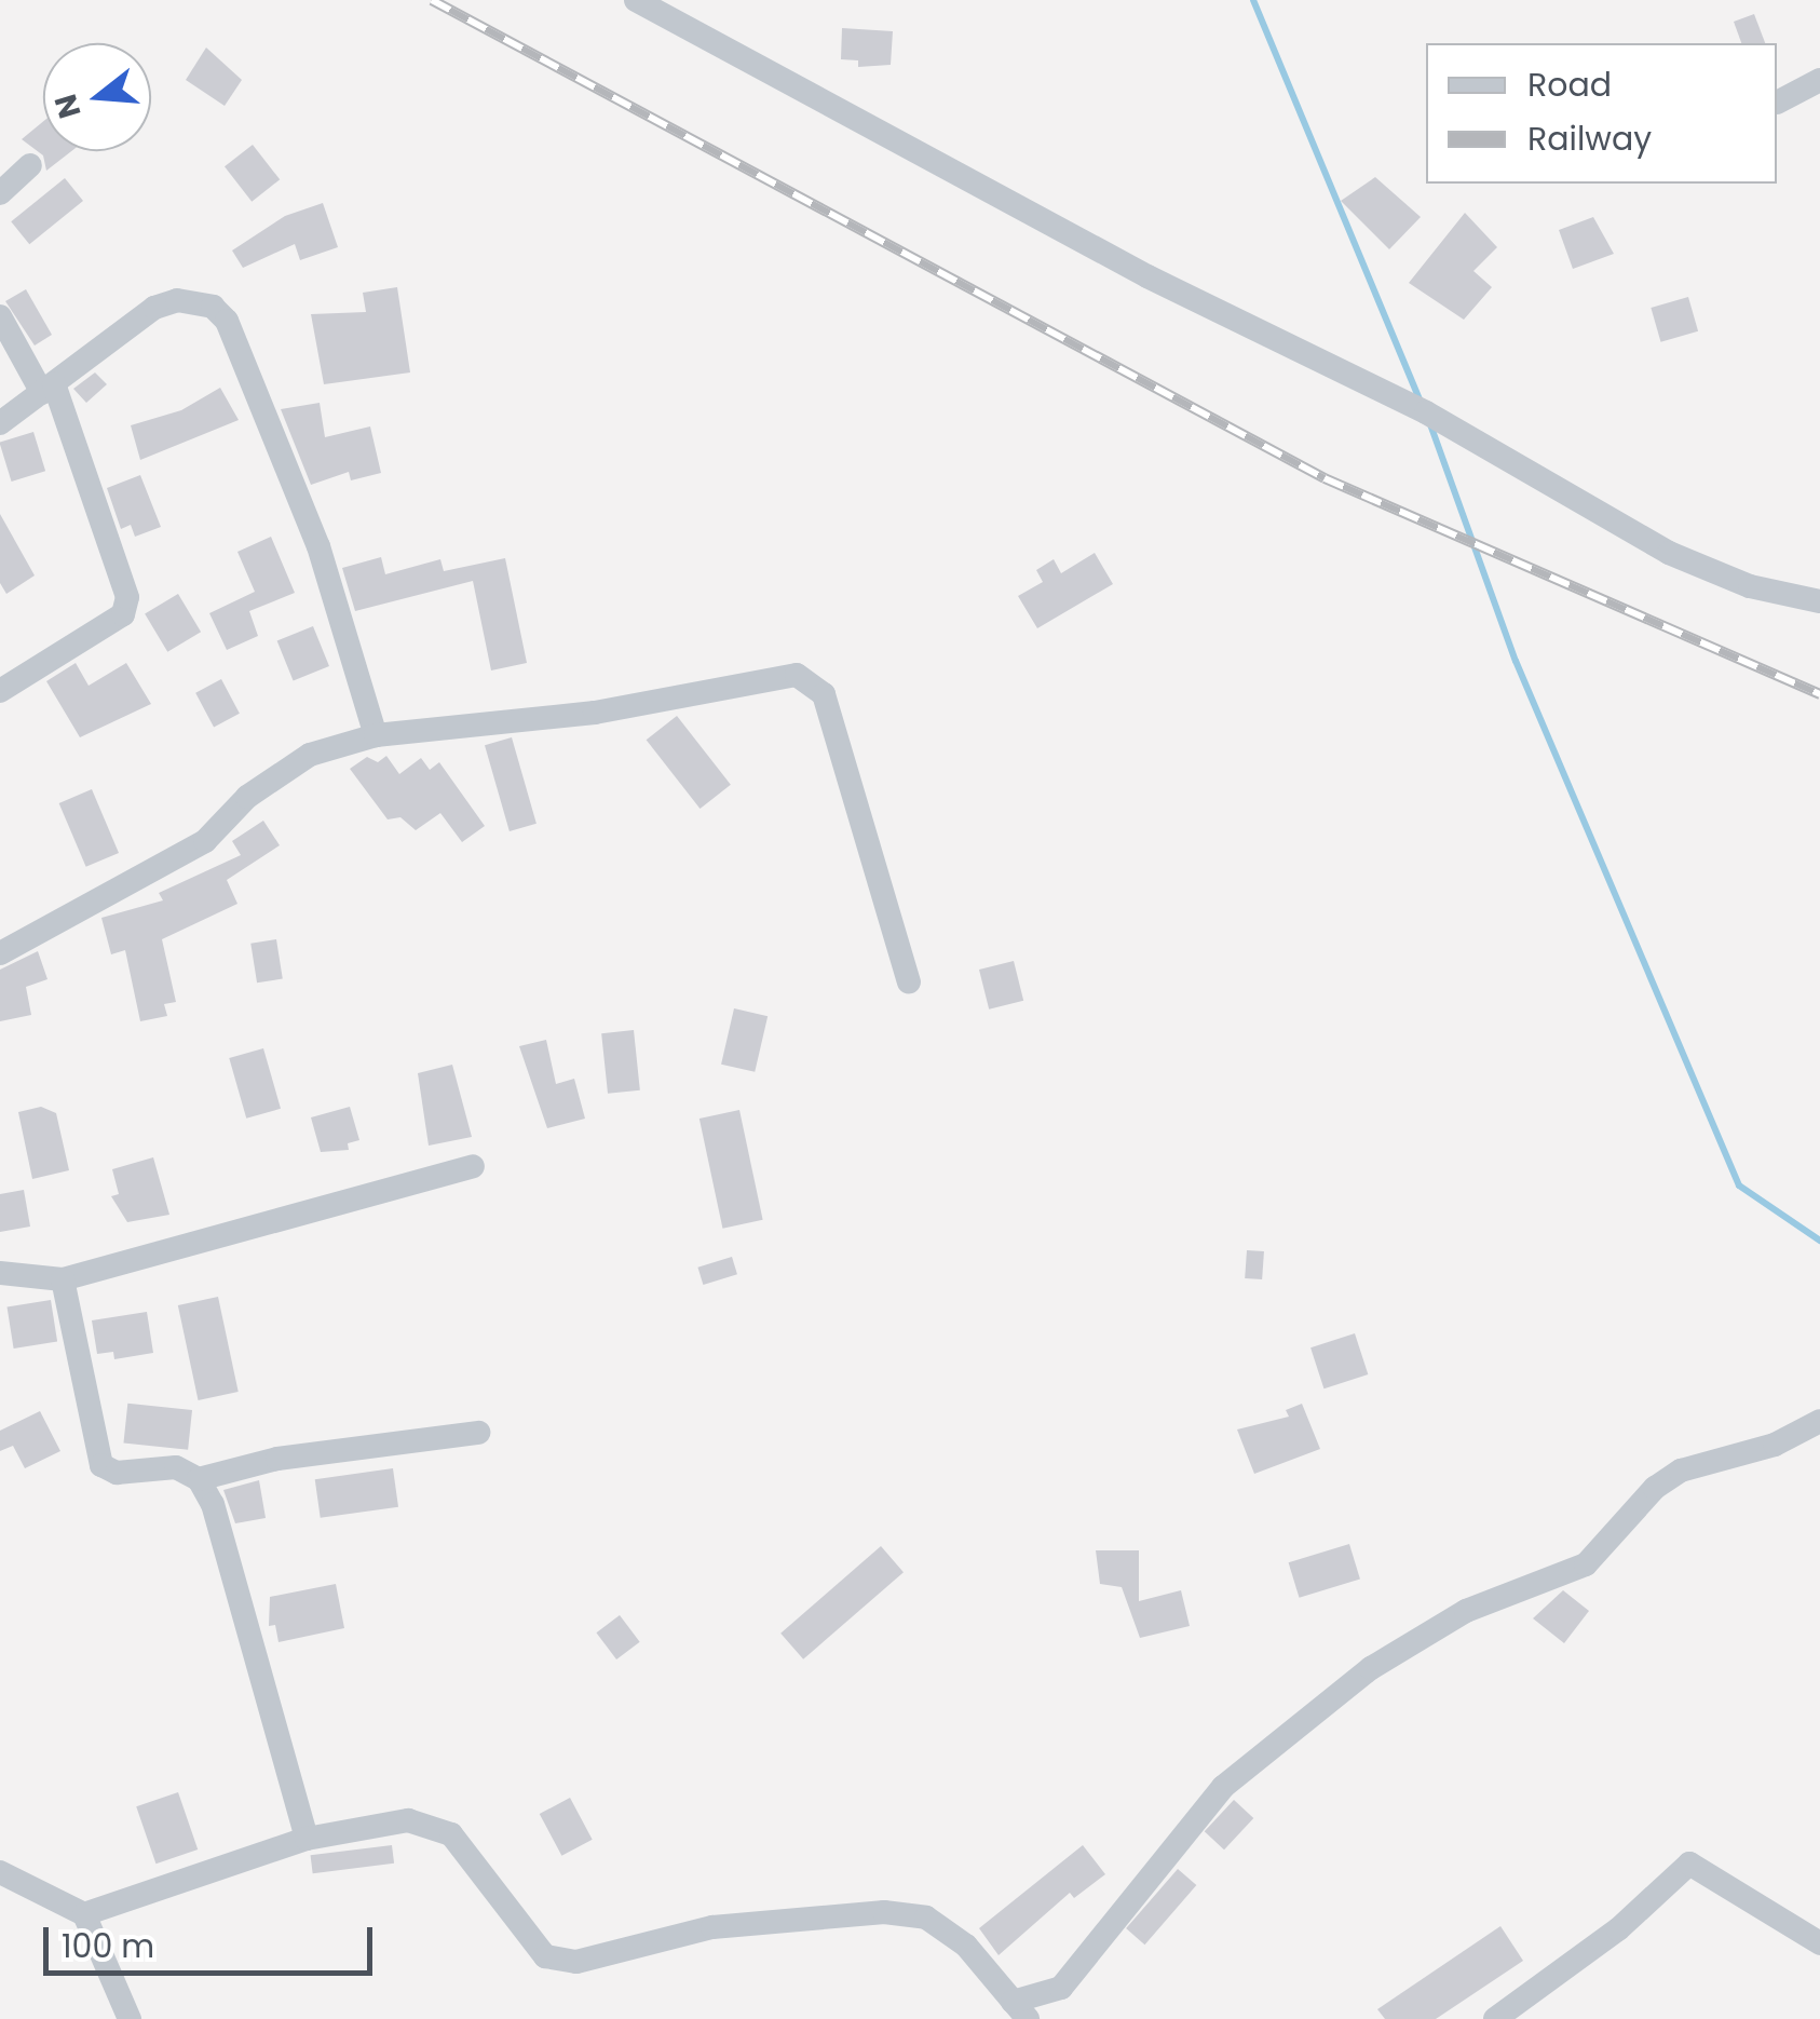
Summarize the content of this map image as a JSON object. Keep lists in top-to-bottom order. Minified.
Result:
{"legend":["Road","Railway"],"scale_bar":"100 m","north":"left"}
